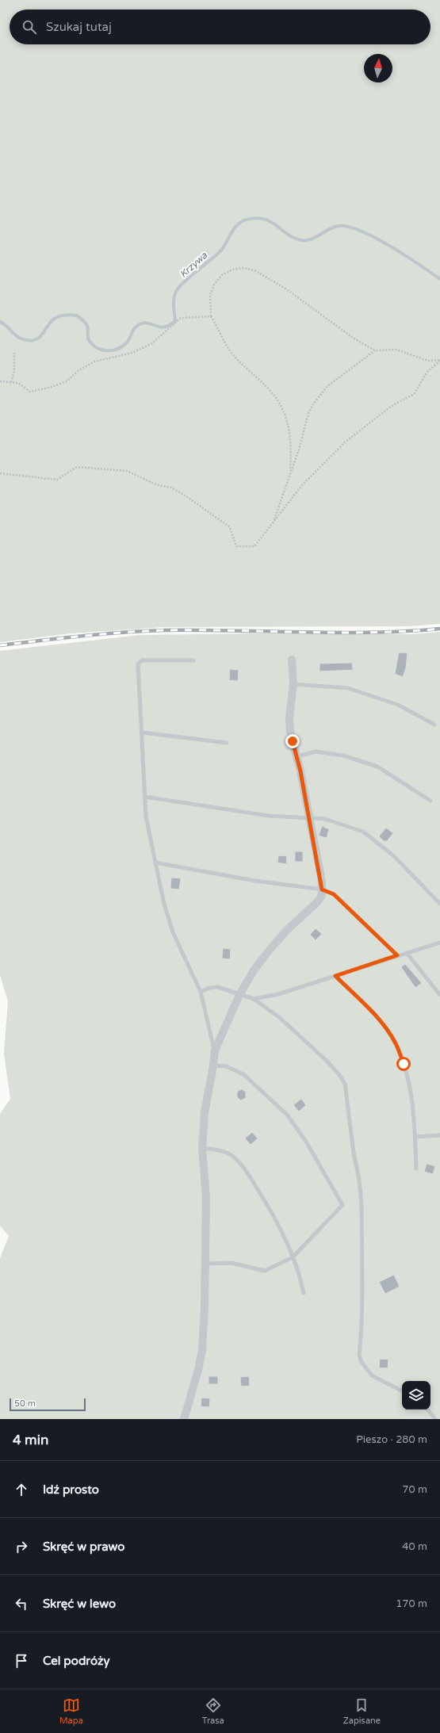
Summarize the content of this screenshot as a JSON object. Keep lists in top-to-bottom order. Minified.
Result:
{"water":["Krzywa"],"scale_bar":"50 m","north":"top","page":{"search":"Szukaj tutaj","scale":"50 m","heading":["4 min","Pieszo · 280 m"],"list":[["Idź prosto","70 m"],["Skręć w prawo","40 m"],["Skręć w lewo","170 m"],"Cel podróży"],"nav":["Mapa","Trasa","Zapisane"]}}
